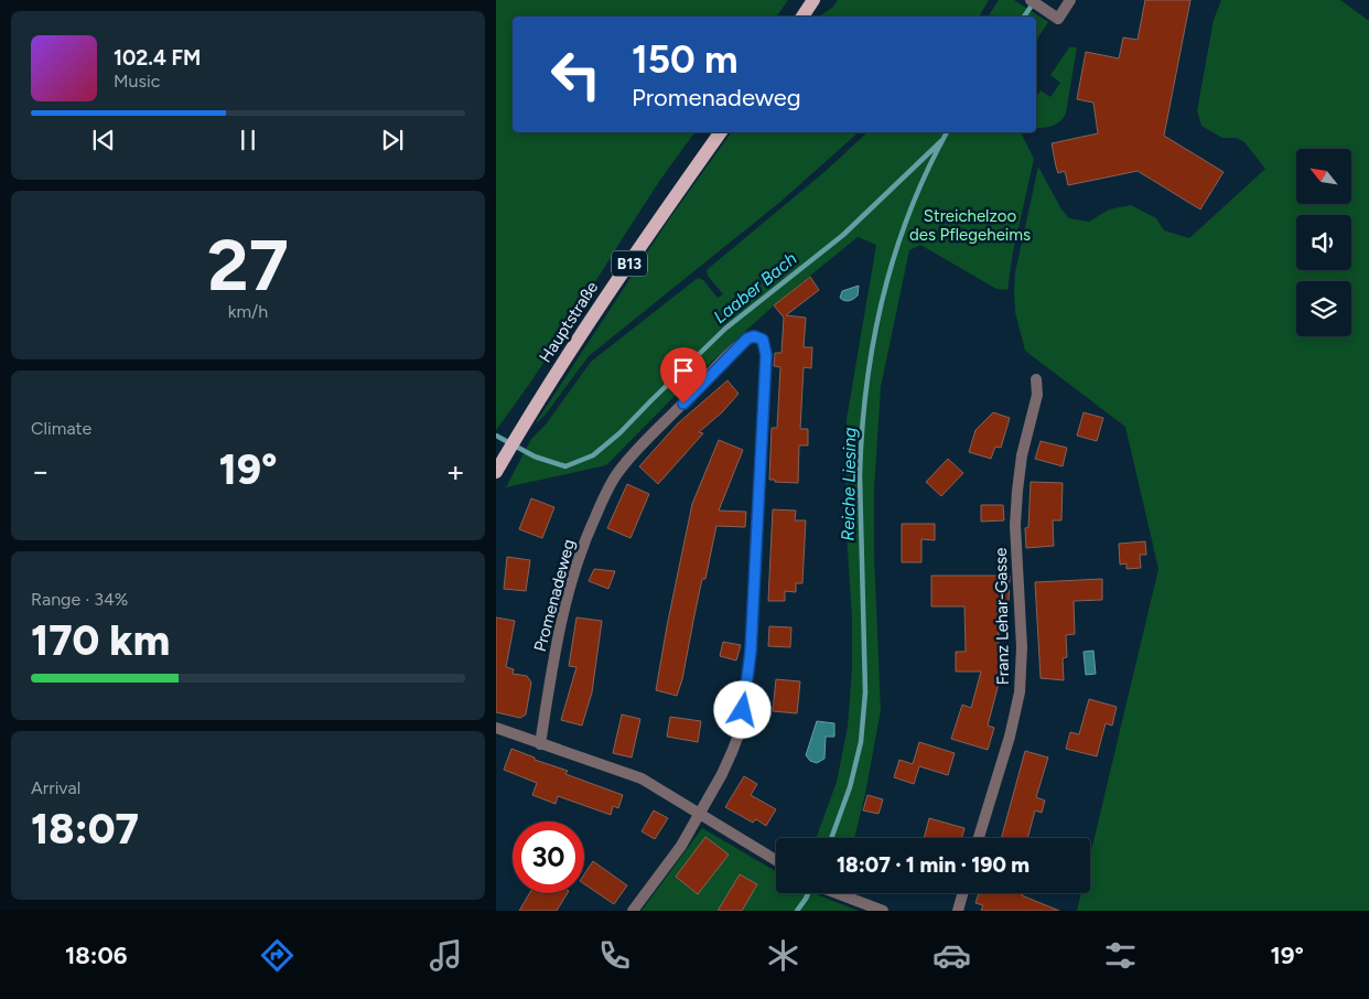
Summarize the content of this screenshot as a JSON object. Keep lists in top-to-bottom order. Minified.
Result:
{"streets":{"main road":["B13","Hauptstraße"],"street":["Promenadeweg","Franz Lehar-Gasse"]},"water":["Laaber Bach","Reiche Liesing"],"parks":["Streichelzoo des Pflegeheims"],"north":"top left","page":{"turn":["150 m","Promenadeweg"],"song":["102.4 FM","Music"],"tile":[["27","km/h"],"Climate",["Range · 34%","170 km"],["Arrival","18:07"]],"heat":["−","19°","+"],"limit":"30","trip":"18:07 · 1 min · 190 m","tabs":["18:06","19°"]}}
